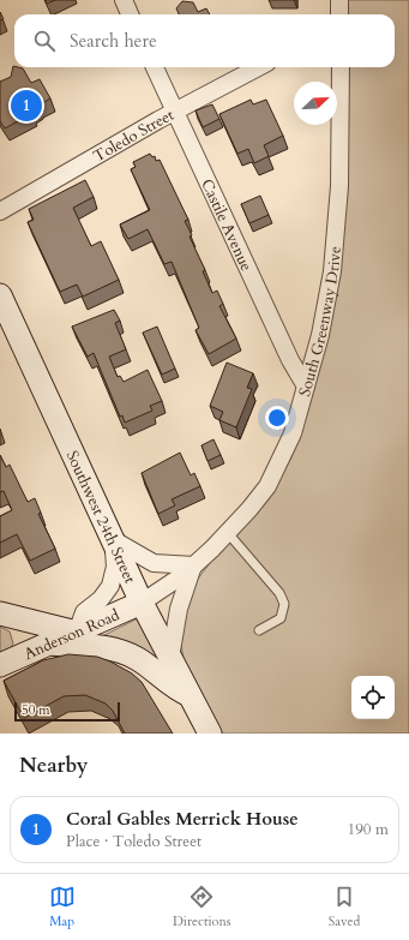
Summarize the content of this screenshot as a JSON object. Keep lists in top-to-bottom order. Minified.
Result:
{"streets":{"street":["Toledo Street","Castile Avenue","South Greenway Drive","Southwest 24th Street","Anderson Road"]},"crossings":[["Toledo Street","Castile Avenue"],["Castile Avenue","South Greenway Drive"],["South Greenway Drive","Southwest 24th Street"],["South Greenway Drive","Anderson Road"],["Southwest 24th Street","Anderson Road"]],"scale_bar":"50 m","north":"top right","page":{"search":"Search here","pins":"1","scale":"50 m","heading":"Nearby","list":[{"mark":"1","name":"Coral Gables Merrick House","note":"Place · Toledo Street","value":"190 m"}],"nav":["Map","Directions","Saved"]}}
